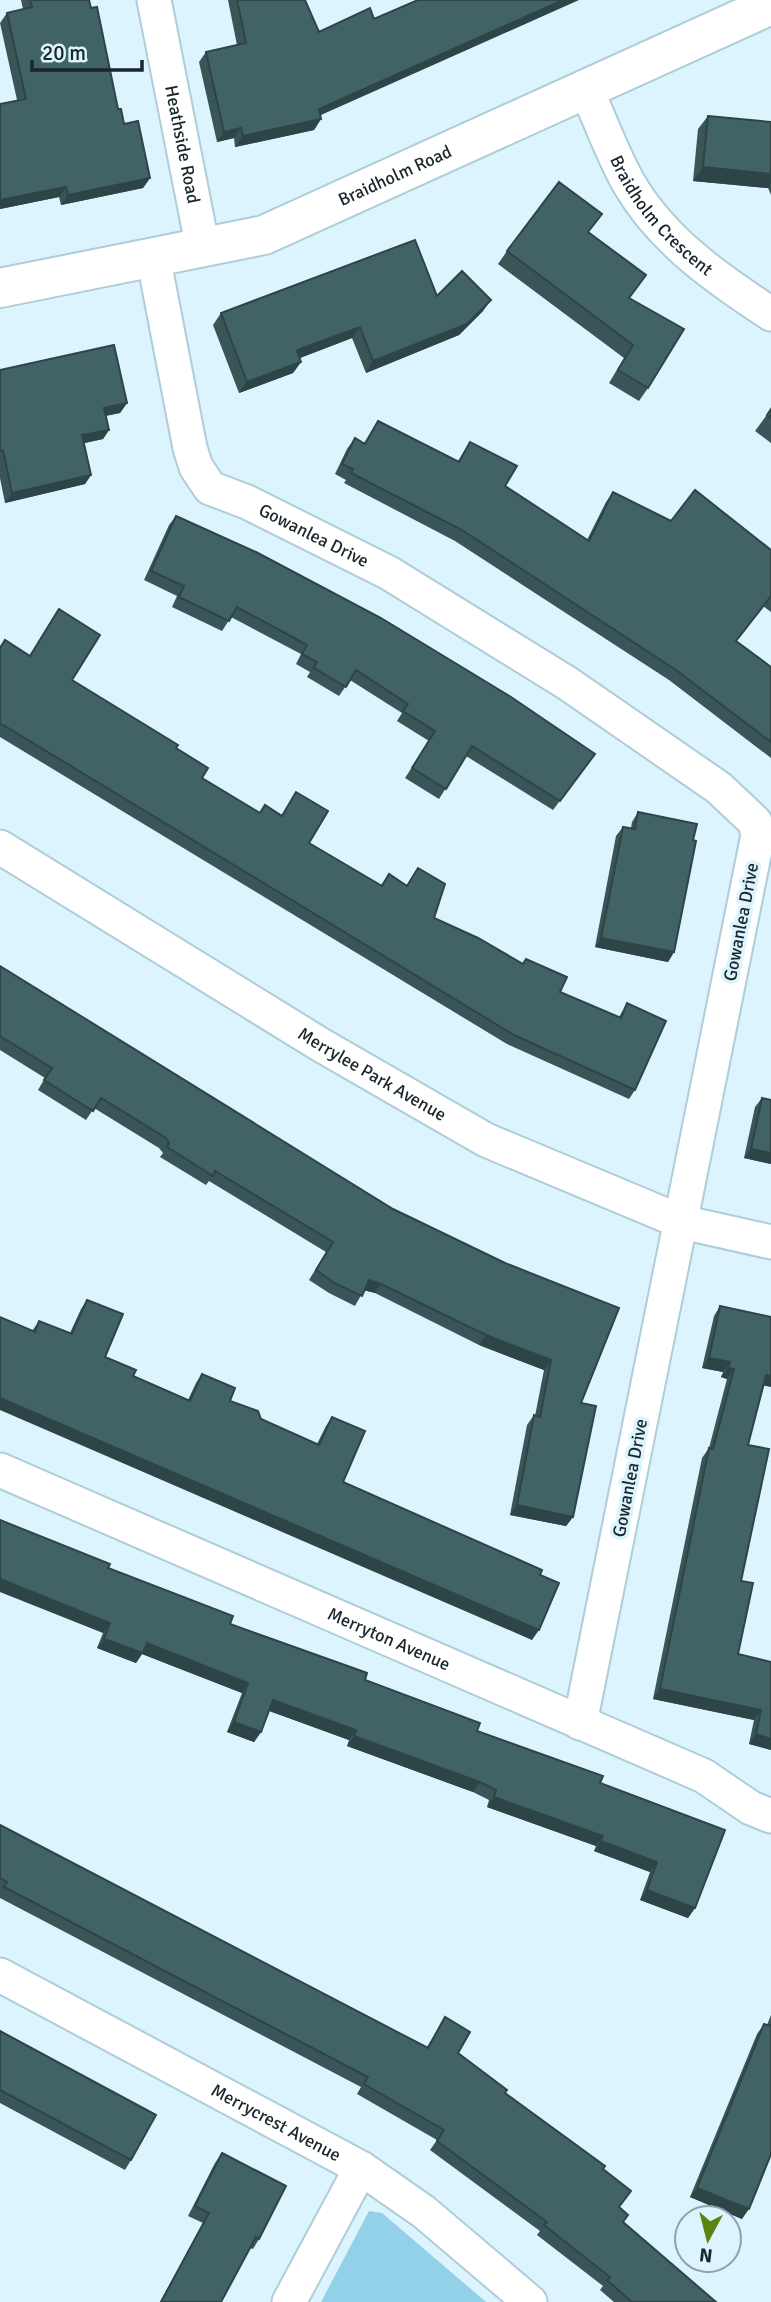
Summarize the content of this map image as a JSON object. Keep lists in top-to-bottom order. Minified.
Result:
{"streets":{"street":["Heathside Road","Braidholm Road","Braidholm Crescent","Gowanlea Drive","Merrylee Park Avenue","Merryton Avenue","Merrycrest Avenue"]},"crossings":[["Heathside Road","Braidholm Road"],["Braidholm Road","Braidholm Crescent"],["Braidholm Road","Gowanlea Drive"],["Gowanlea Drive","Merrylee Park Avenue"],["Gowanlea Drive","Merryton Avenue"]],"scale_bar":"20 m","north":"bottom"}
